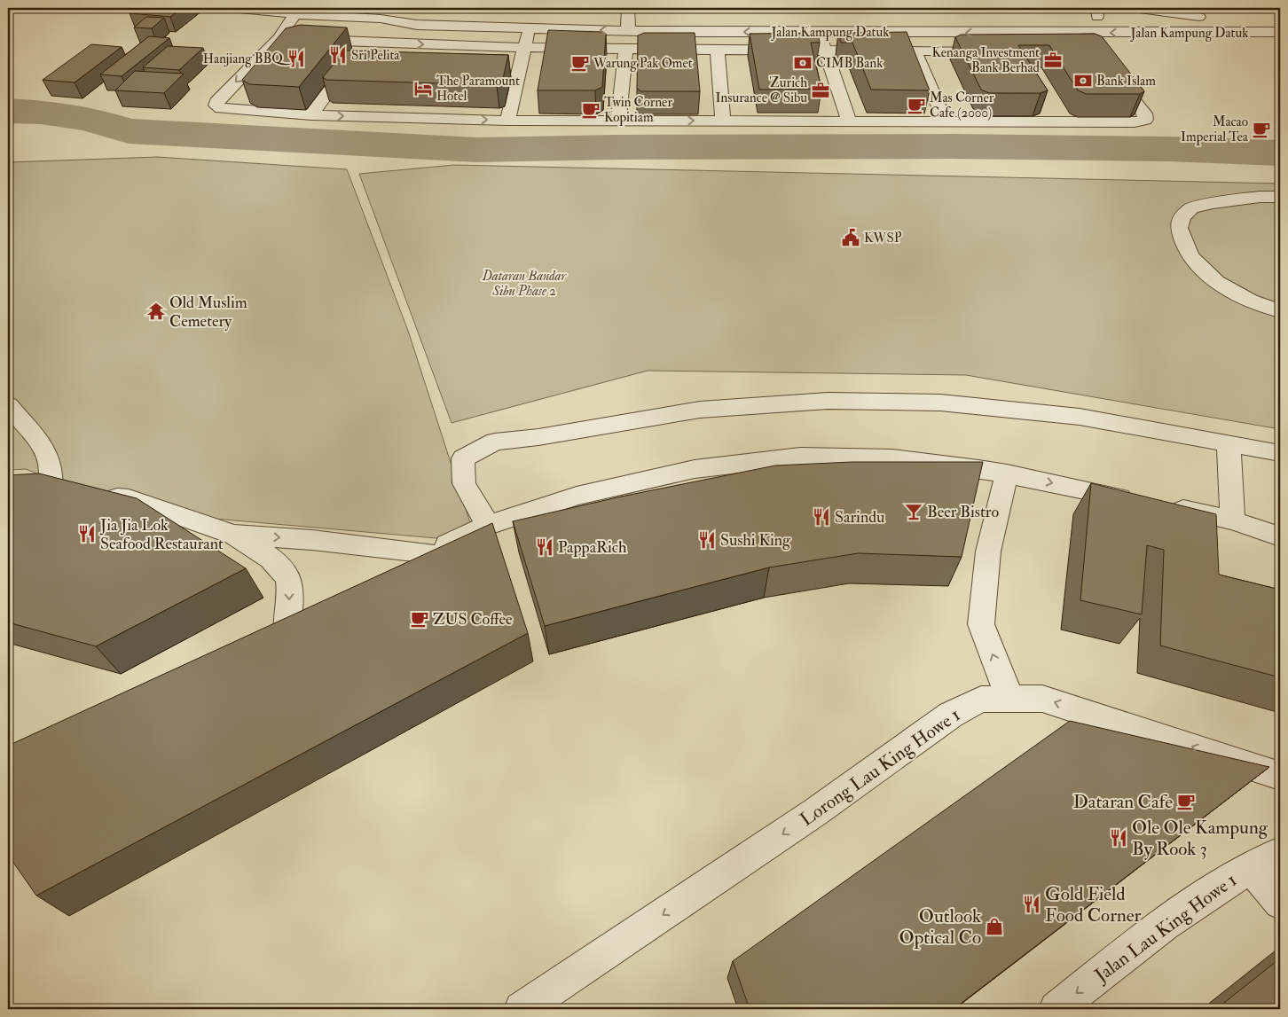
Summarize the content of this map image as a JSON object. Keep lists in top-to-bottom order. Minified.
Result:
{"streets":{"street":["Jalan Kampung Datuk","Lorong Lau King Howe 1","Jalan Lau King Howe 1"]},"one_way":["Lorong Lau King Howe 1","Jalan Lau King Howe 1"],"parks":["Dataran Bandar Sibu Phase 2"],"places":{"restaurant":["Sri Pelita","Hanjiang BBQ","Sarindu","Jia Jia Lok Seafood Restaurant","Sushi King","PappaRich","Ole Ole Kampung By Rook 3","Gold Field Food Corner"],"office":["Kenanga Investment Bank Berhad","Zurich Insurance @ Sibu"],"cafe":["Warung Pak Omet","Mas Corner Cafe (2000)","Twin Corner Kopitiam","Macao Imperial Tea","ZUS Coffee","Dataran Cafe"],"bank":["CIMB Bank","Bank Islam"],"hotel":["The Paramount Hotel"],"public building":["KWSP"],"temple":["Old Muslim Cemetery"],"bar":["Beer Bistro"],"shop":["Outlook Optical Co"]}}
